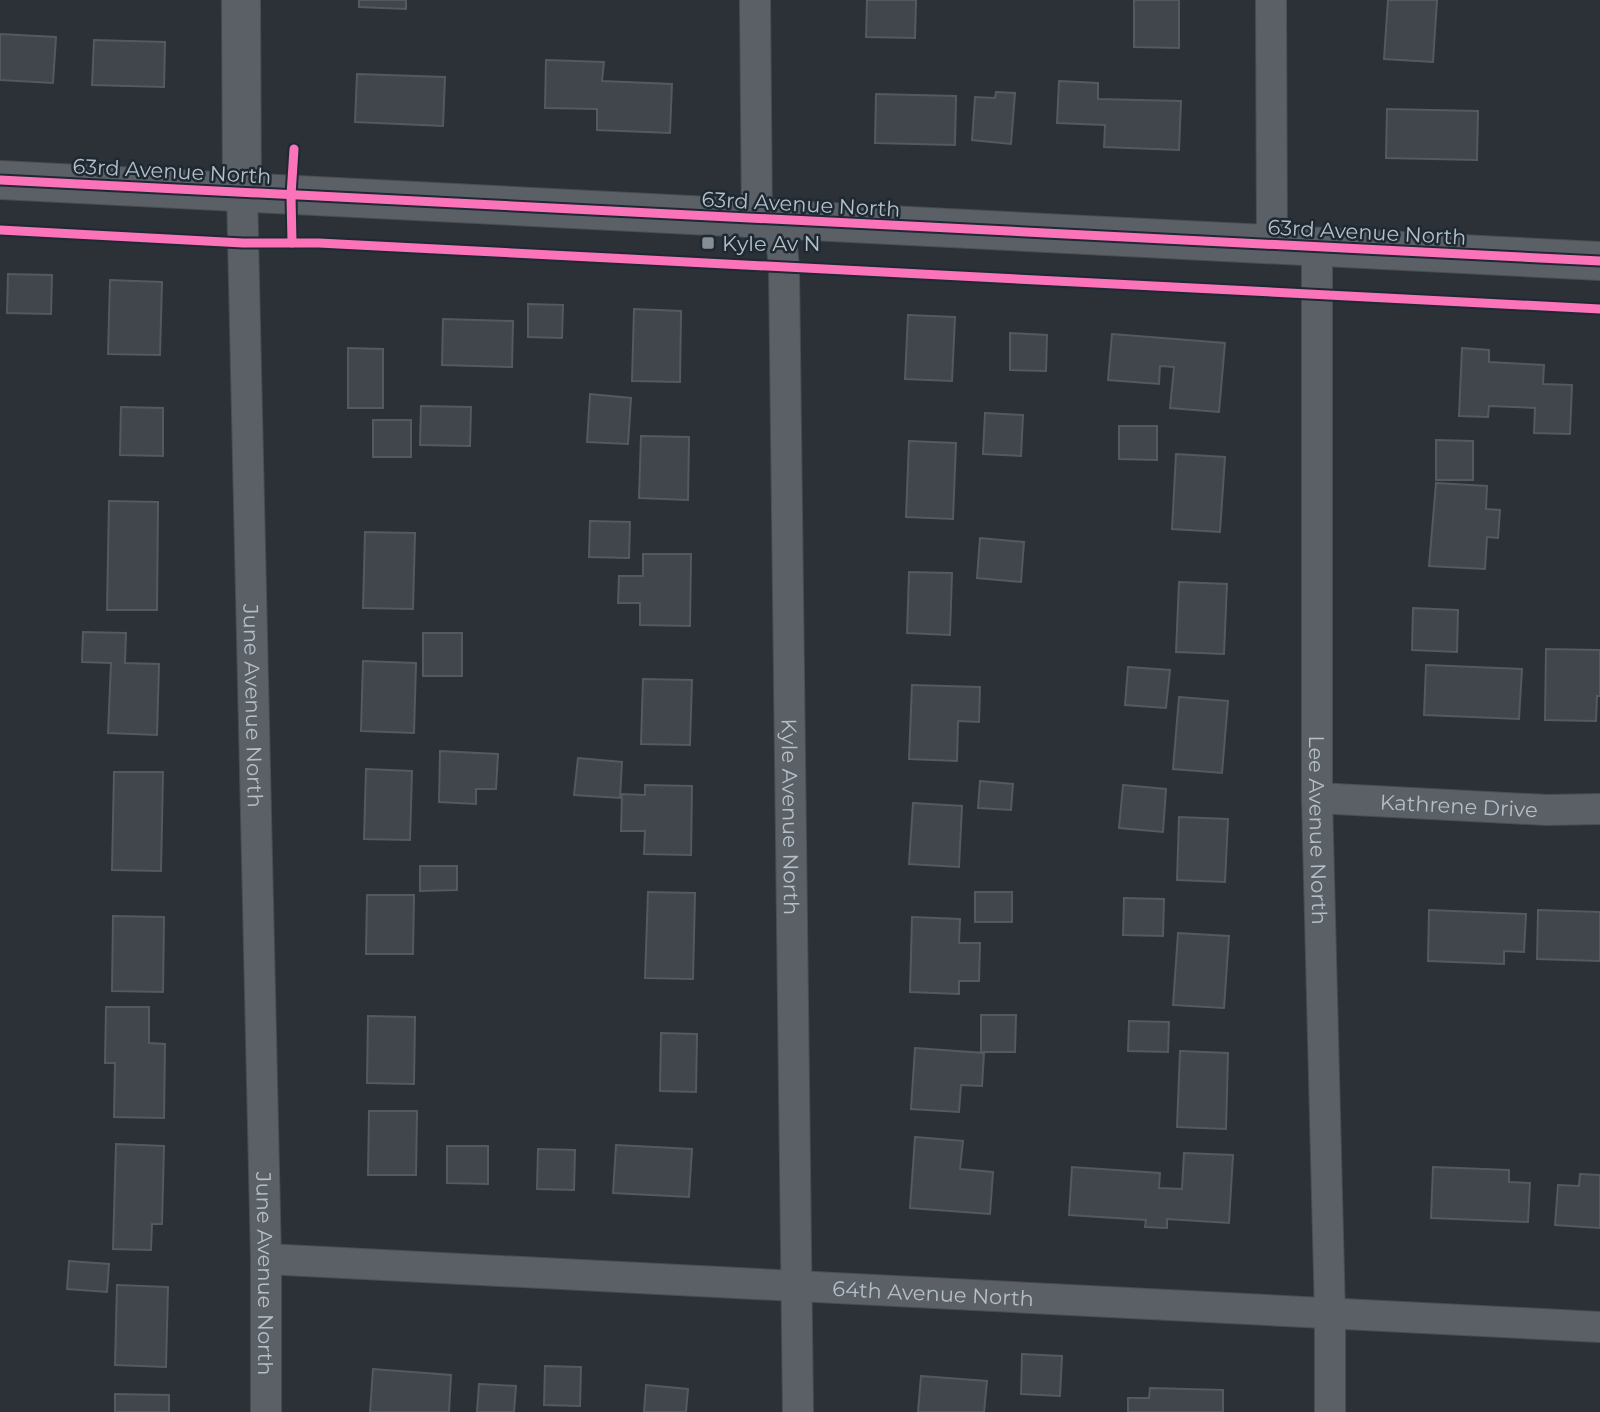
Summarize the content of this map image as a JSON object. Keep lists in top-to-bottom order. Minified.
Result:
{"streets":{"street":["63rd Avenue North","June Avenue North","Kathrene Drive","Kyle Avenue North","Lee Avenue North","64th Avenue North"]},"crossings":[["63rd Avenue North","June Avenue North"],["63rd Avenue North","Kyle Avenue North"],["63rd Avenue North","Lee Avenue North"],["June Avenue North","64th Avenue North"],["Kathrene Drive","Lee Avenue North"],["Kyle Avenue North","64th Avenue North"],["Lee Avenue North","64th Avenue North"]],"places":{"transit":["Kyle Av N"]}}
